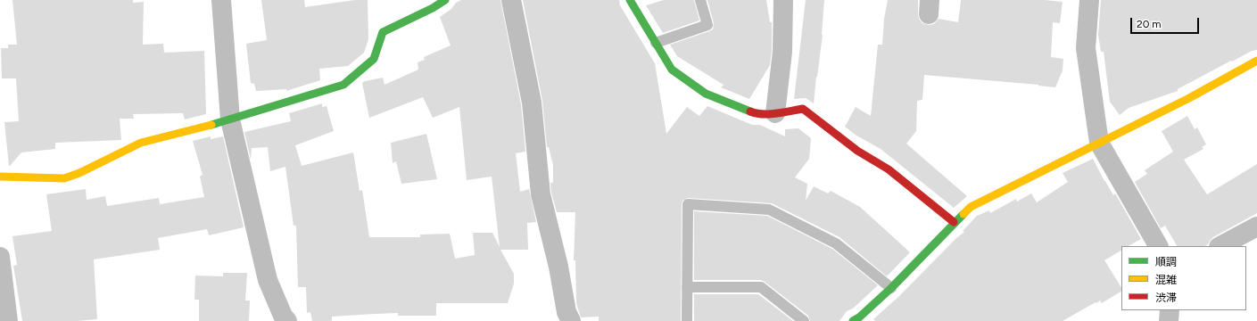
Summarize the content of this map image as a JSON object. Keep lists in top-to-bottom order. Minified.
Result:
{"legend":["順調","混雑","渋滞"],"scale_bar":"20 m"}
